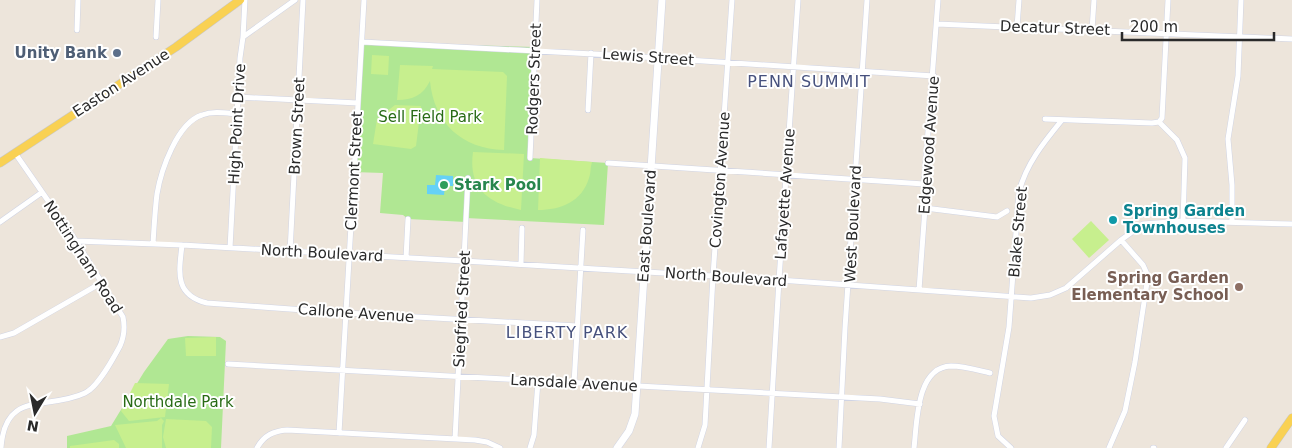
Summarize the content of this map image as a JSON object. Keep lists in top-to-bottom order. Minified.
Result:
{"streets":{"main road":["Easton Avenue"],"street":["Decatur Street","Lewis Street","Rodgers Street","High Point Drive","Brown Street","Edgewood Avenue","Clermont Street","Covington Avenue","Lafayette Avenue","West Boulevard","East Boulevard","Blake Street","North Boulevard","Nottingham Road","Siegfried Street","Callone Avenue","Lansdale Avenue"]},"crossings":[["Decatur Street","Edgewood Avenue"],["Lewis Street","Rodgers Street"],["Lewis Street","Edgewood Avenue"],["Lewis Street","Clermont Street"],["Lewis Street","Covington Avenue"],["Lewis Street","Lafayette Avenue"],["Lewis Street","West Boulevard"],["Lewis Street","East Boulevard"],["Easton Avenue","Nottingham Road"],["High Point Drive","North Boulevard"],["Brown Street","North Boulevard"],["Edgewood Avenue","North Boulevard"],["Clermont Street","North Boulevard"],["Clermont Street","Callone Avenue"],["Clermont Street","Lansdale Avenue"],["Covington Avenue","North Boulevard"],["Covington Avenue","Lansdale Avenue"],["Lafayette Avenue","North Boulevard"],["Lafayette Avenue","Lansdale Avenue"],["West Boulevard","North Boulevard"],["West Boulevard","Lansdale Avenue"],["East Boulevard","North Boulevard"],["East Boulevard","Lansdale Avenue"],["Blake Street","North Boulevard"],["North Boulevard","Nottingham Road"],["North Boulevard","Siegfried Street"],["North Boulevard","Callone Avenue"],["Siegfried Street","Callone Avenue"],["Siegfried Street","Lansdale Avenue"]],"districts":["PENN SUMMIT","LIBERTY PARK"],"parks":["Sell Field Park","Northdale Park"],"places":["Unity Bank","Stark Pool","Spring Garden Townhouses","Spring Garden Elementary School"],"scale_bar":"200 m","north":"bottom"}
